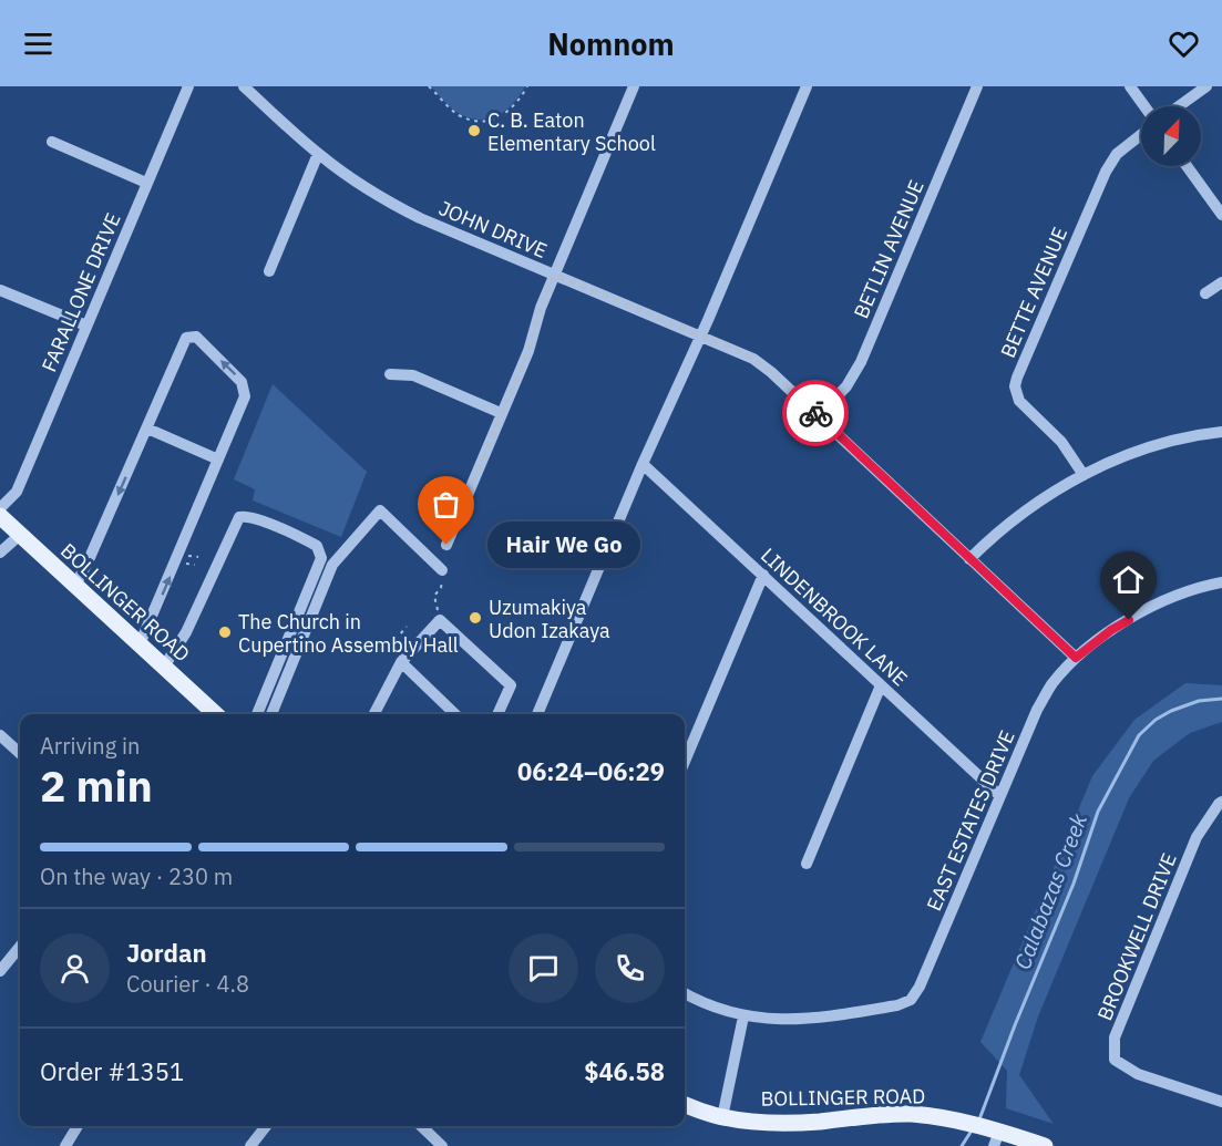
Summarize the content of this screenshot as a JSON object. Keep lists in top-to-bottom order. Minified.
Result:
{"streets":{"main road":["BOLLINGER ROAD"],"street":["JOHN DRIVE","BETLIN AVENUE","FARALLONE DRIVE","BETTE AVENUE","LINDENBROOK LANE","EAST ESTATES DRIVE","BROOKWELL DRIVE"]},"crossings":[["JOHN DRIVE","BETLIN AVENUE"],["JOHN DRIVE","EAST ESTATES DRIVE"],["LINDENBROOK LANE","EAST ESTATES DRIVE"]],"water":["Calabazas Creek"],"places":["C. B. Eaton Elementary School","Hair We Go","Uzumakiya Udon Izakaya","The Church in Cupertino Assembly Hall"],"north":"top right","page":{"header":"Nomnom","bubble":"Hair We Go","heading":["2 min","Arriving in","06:24–06:29"],"panel":["Jordan","Courier · 4.8","Order #1351","$46.58"],"bar":"On the way · 230 m"}}
